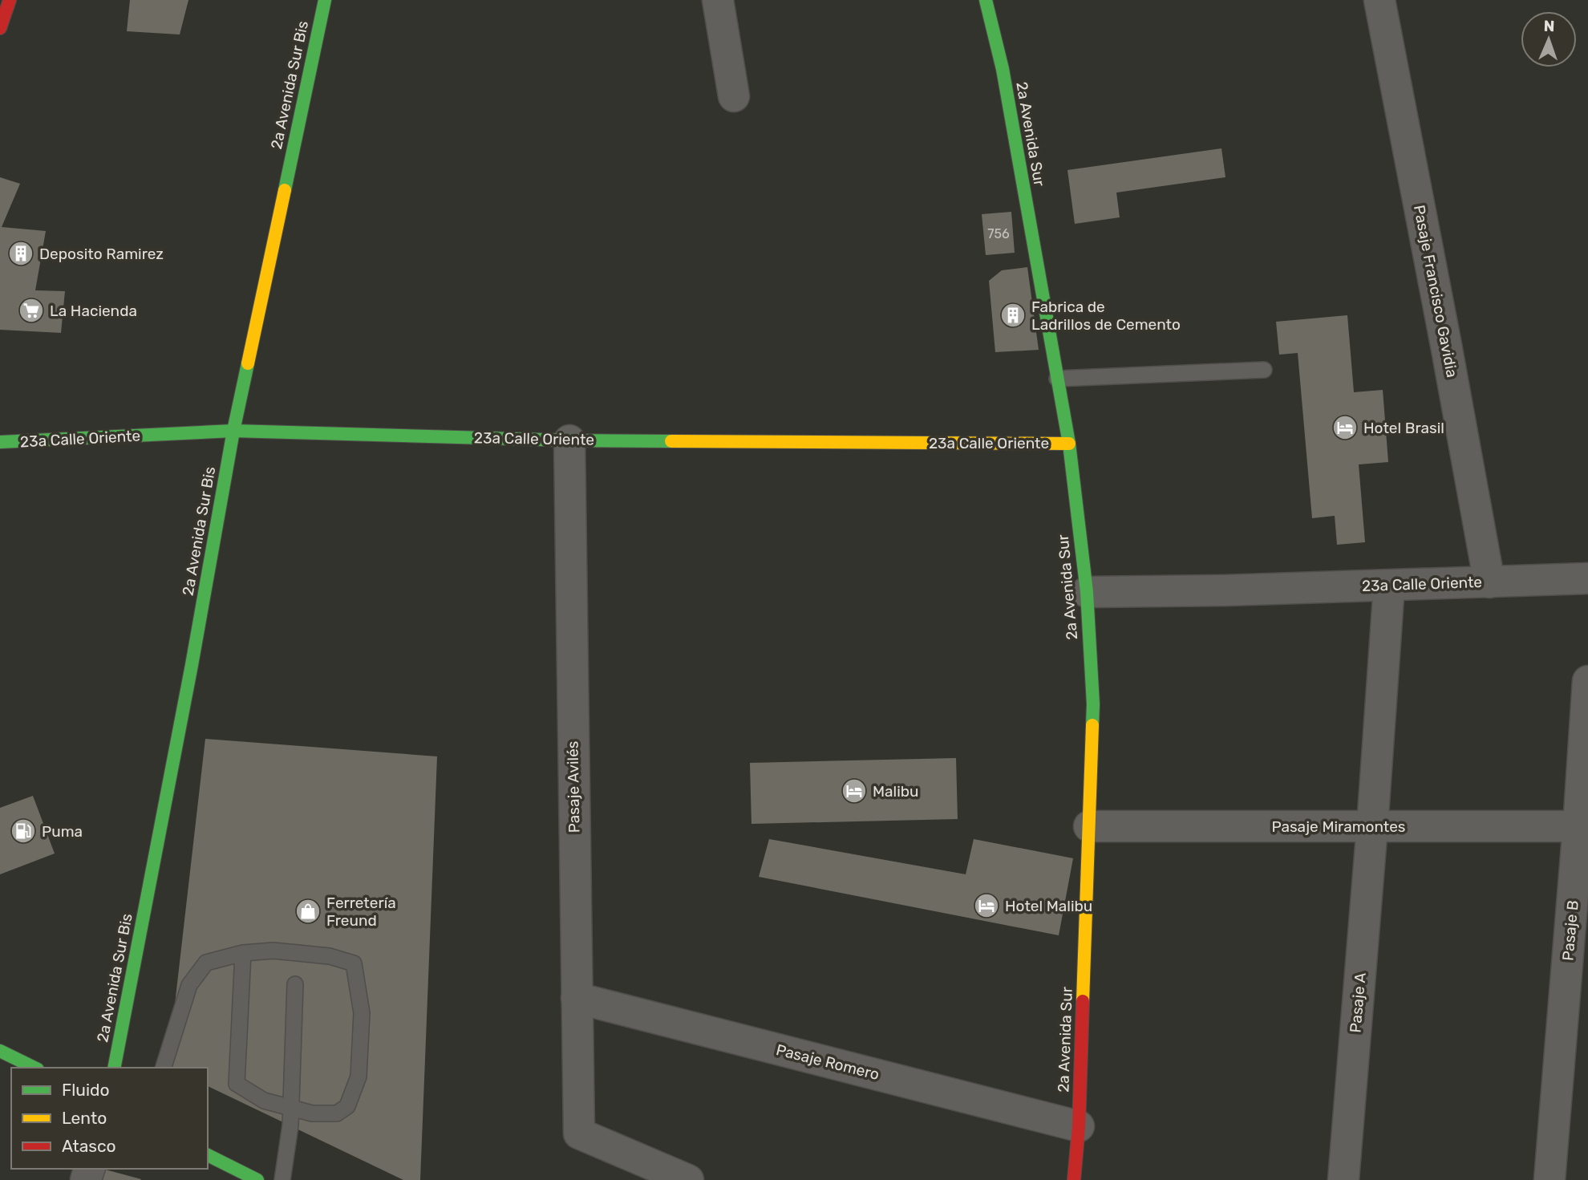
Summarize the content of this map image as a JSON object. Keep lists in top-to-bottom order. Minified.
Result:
{"streets":{"main road":["2a Avenida Sur Bis","2a Avenida Sur","23a Calle Oriente"],"street":["Pasaje Francisco Gavidia","Pasaje Avilés","Pasaje Miramontes","Pasaje B","Pasaje A","Pasaje Romero"]},"crossings":[["2a Avenida Sur Bis","23a Calle Oriente"],["2a Avenida Sur","23a Calle Oriente"],["2a Avenida Sur","Pasaje Miramontes"],["2a Avenida Sur","Pasaje Romero"],["Pasaje Francisco Gavidia","23a Calle Oriente"],["23a Calle Oriente","Pasaje Avilés"],["23a Calle Oriente","Pasaje A"],["Pasaje Avilés","Pasaje Romero"],["Pasaje Miramontes","Pasaje B"],["Pasaje Miramontes","Pasaje A"]],"places":{"building":["Deposito Ramirez","Fabrica de Ladrillos de Cemento"],"supermarket":["La Hacienda"],"hotel":["Hotel Brasil","Malibu","Hotel Malibu"],"fuel station":["Puma"],"shop":["Ferretería Freund"]},"house_numbers":["756"],"legend":["Fluido","Lento","Atasco"],"north":"top"}
